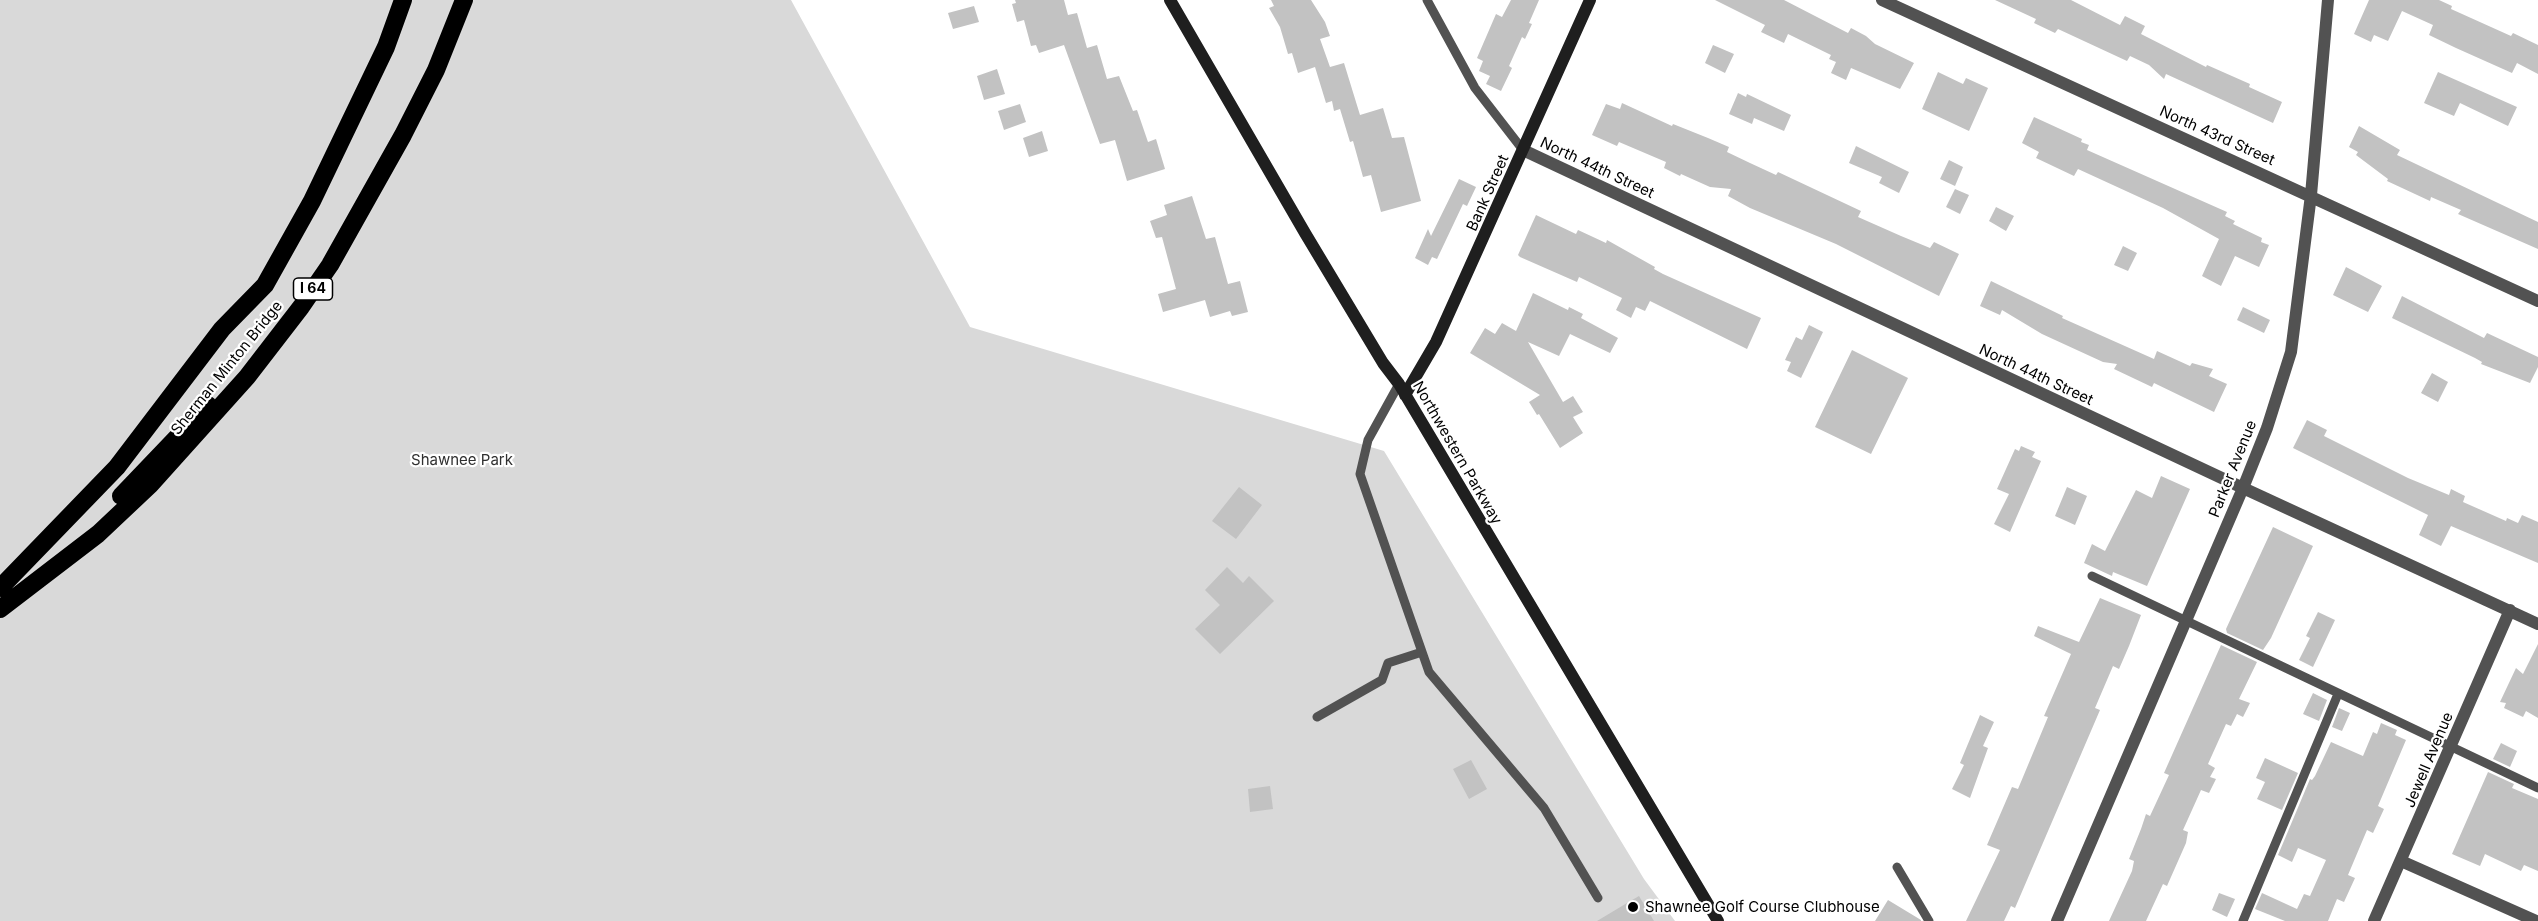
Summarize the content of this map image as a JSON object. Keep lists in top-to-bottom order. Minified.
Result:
{"streets":{"highway":["I 64","Sherman Minton Bridge"],"street":["North 43rd Street","North 44th Street","Bank Street","Northwestern Parkway","Parker Avenue","Jewell Avenue"]},"crossings":[["North 43rd Street","Parker Avenue"],["North 44th Street","Bank Street"],["North 44th Street","Parker Avenue"],["North 44th Street","Jewell Avenue"],["Bank Street","Northwestern Parkway"]],"parks":["Shawnee Park"],"places":["Shawnee Golf Course Clubhouse"]}
